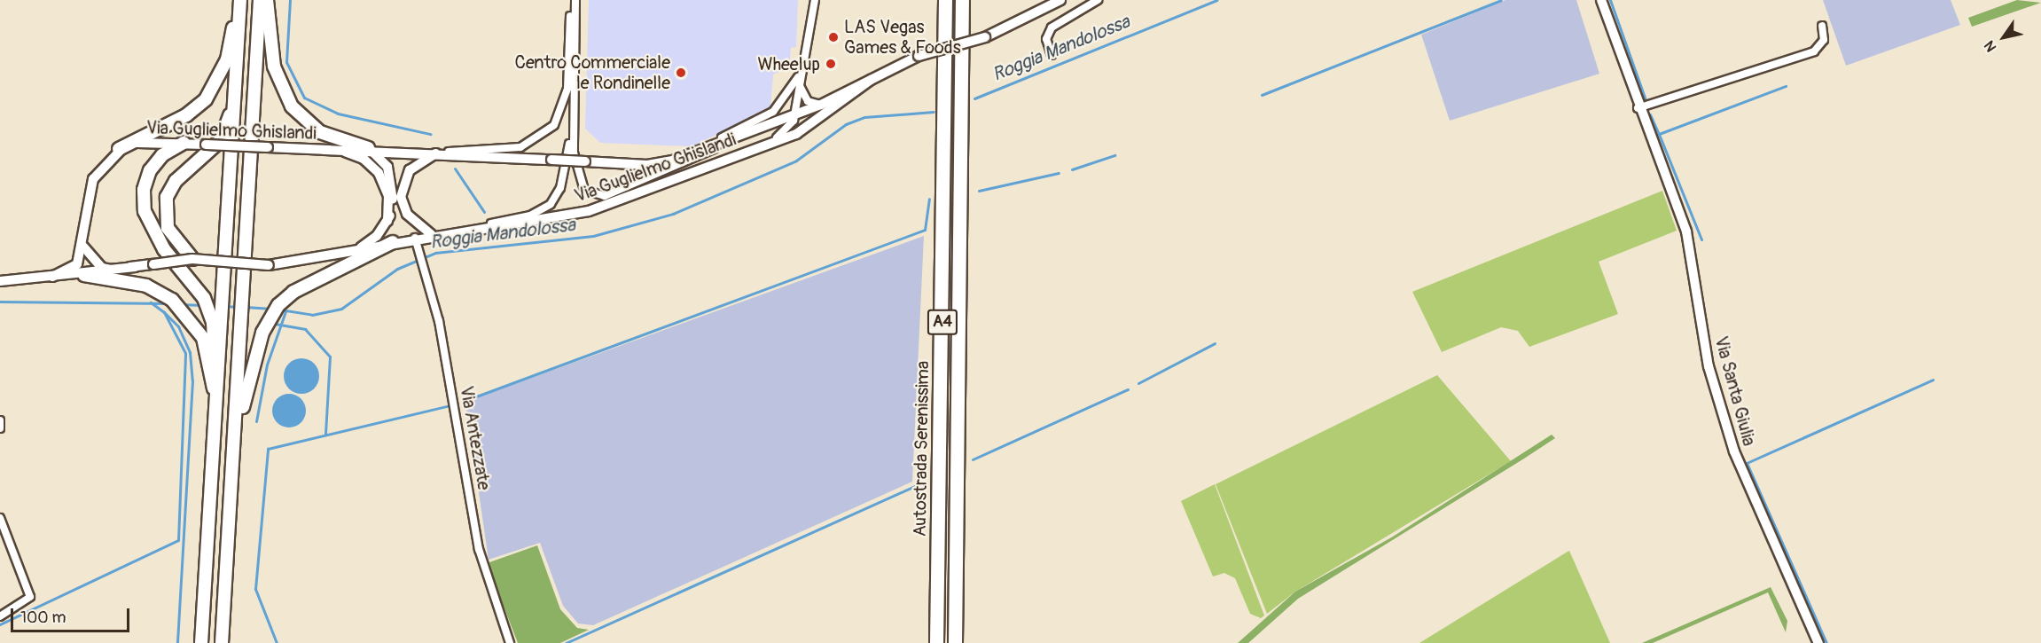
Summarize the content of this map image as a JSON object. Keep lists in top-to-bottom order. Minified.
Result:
{"streets":{"highway":["A4","Autostrada Serenissima"],"street":["Via Guglielmo Ghislandi","Via Santa Giulia","Via Antezzate"]},"crossings":[["Via Guglielmo Ghislandi","Via Antezzate"]],"water":["Roggia Mandolossa"],"places":["LAS Vegas Games & Foods","Wheelup","Centro Commerciale le Rondinelle"],"scale_bar":"100 m","north":"bottom left"}
